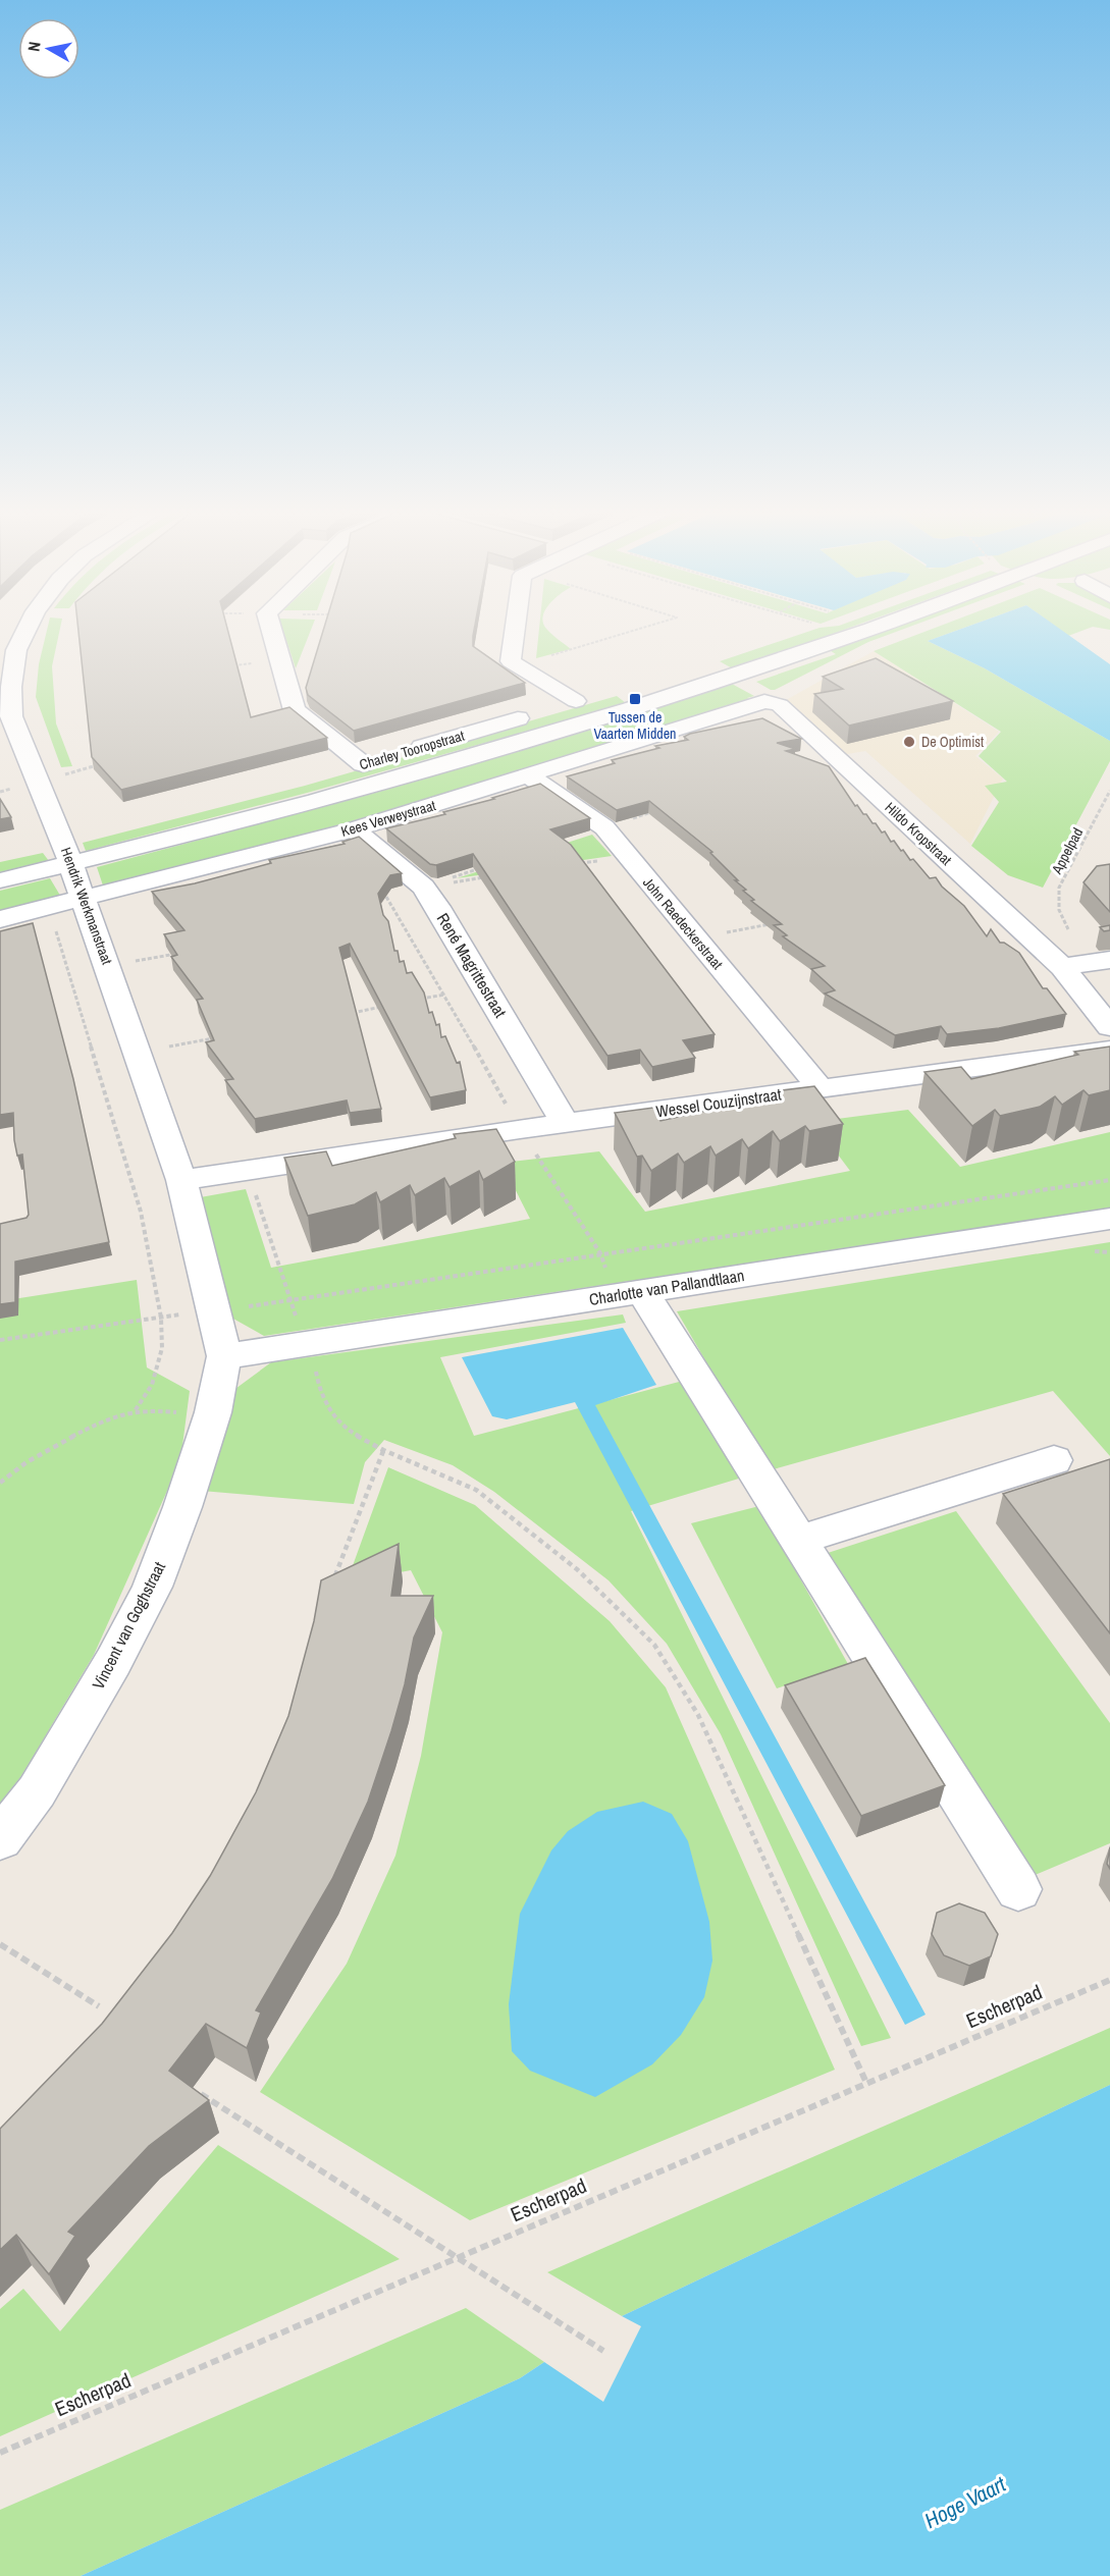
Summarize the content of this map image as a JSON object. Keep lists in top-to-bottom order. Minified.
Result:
{"streets":{"street":["Charley Tooropstraat","Kees Verweystraat","Hildo Kropstraat","Hendrik Werkmanstraat","John Raedeckerstraat","René Magrittestraat","Wessel Couzijnstraat","Charlotte van Pallandtlaan","Vincent van Goghstraat"],"path":["Appelpad","Escherpad"]},"crossings":[["Kees Verweystraat","Hildo Kropstraat"],["Kees Verweystraat","Hendrik Werkmanstraat"],["Kees Verweystraat","John Raedeckerstraat"],["Kees Verweystraat","René Magrittestraat"],["Hendrik Werkmanstraat","Wessel Couzijnstraat"],["Hendrik Werkmanstraat","Charlotte van Pallandtlaan"],["Hendrik Werkmanstraat","Vincent van Goghstraat"],["John Raedeckerstraat","Wessel Couzijnstraat"],["René Magrittestraat","Wessel Couzijnstraat"],["Charlotte van Pallandtlaan","Vincent van Goghstraat"]],"water":["Hoge Vaart"],"places":{"transit":["Tussen de Vaarten Midden"],"other":["De Optimist"]},"north":"left"}
